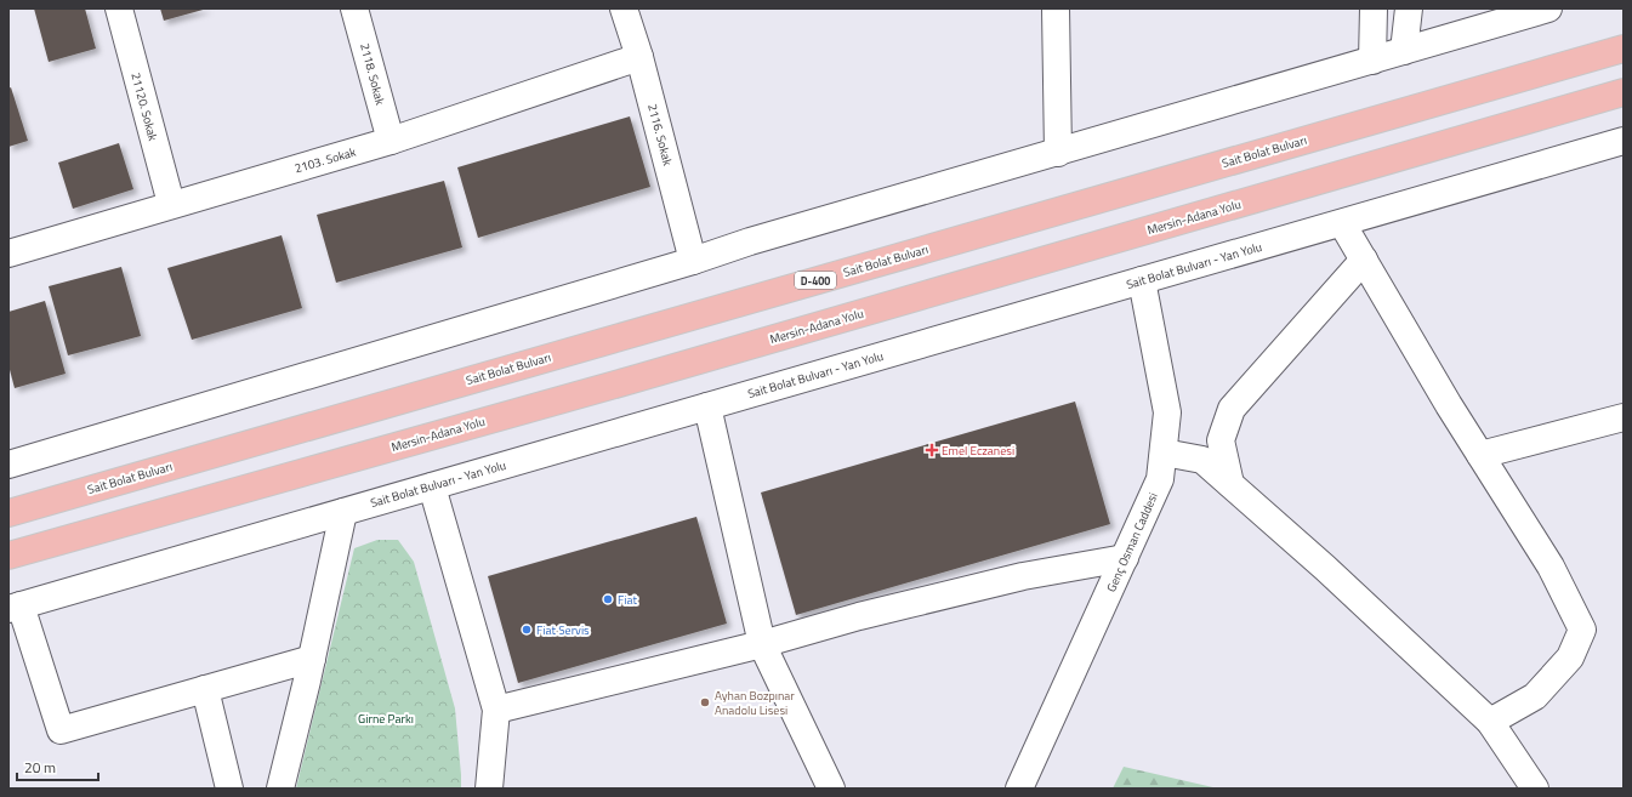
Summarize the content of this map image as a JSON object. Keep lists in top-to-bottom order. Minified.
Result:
{"streets":{"highway":["Sait Bolat Bulvarı","Mersin-Adana Yolu","D-400"],"street":["2118. Sokak","21120. Sokak","2116. Sokak","2103. Sokak","Sait Bolat Bulvarı - Yan Yolu","Genç Osman Caddesi"]},"crossings":[["2118. Sokak","2103. Sokak"],["21120. Sokak","2103. Sokak"],["2116. Sokak","2103. Sokak"],["Sait Bolat Bulvarı - Yan Yolu","Genç Osman Caddesi"]],"parks":["Girne Parkı"],"places":{"health":["Emel Eczanesi"],"other":["Fiat","Fiat Servis","Ayhan Bozpınar Anadolu Lisesi"]},"scale_bar":"20 m"}
